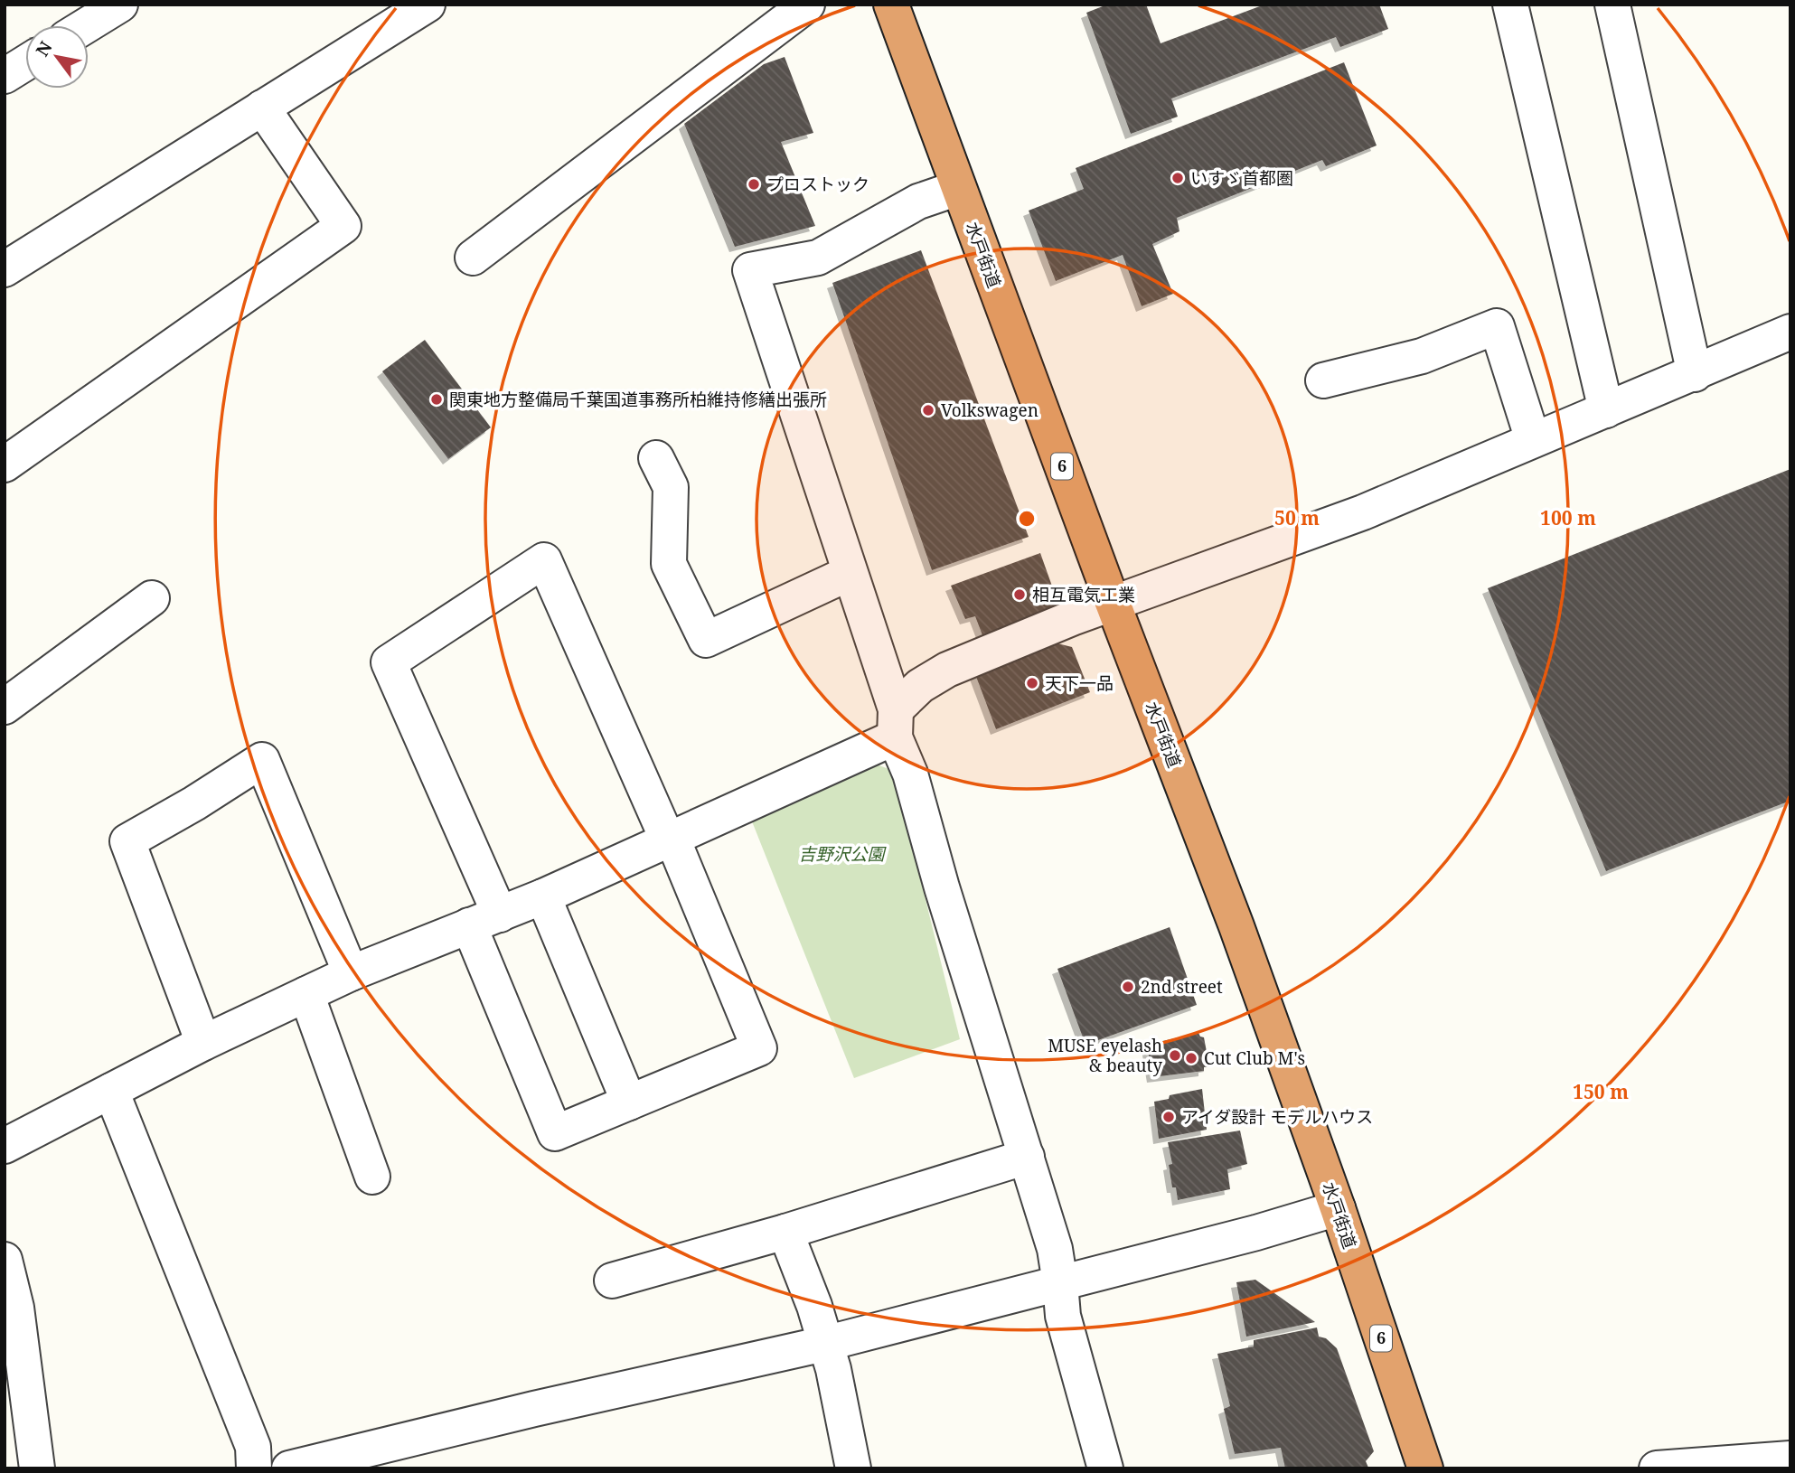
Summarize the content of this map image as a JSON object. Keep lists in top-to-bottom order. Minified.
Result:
{"streets":{"highway":["水戸街道","6"]},"parks":["吉野沢公園"],"places":["いすゞ首都圏","プロストック","関東地方整備局千葉国道事務所柏維持修繕出張所","Volkswagen","相互電気工業","天下一品","2nd street","MUSE eyelash & beauty","Cut Club M's","アイダ設計 モデルハウス"],"north":"top left","rings":["50 m","100 m","150 m"]}
